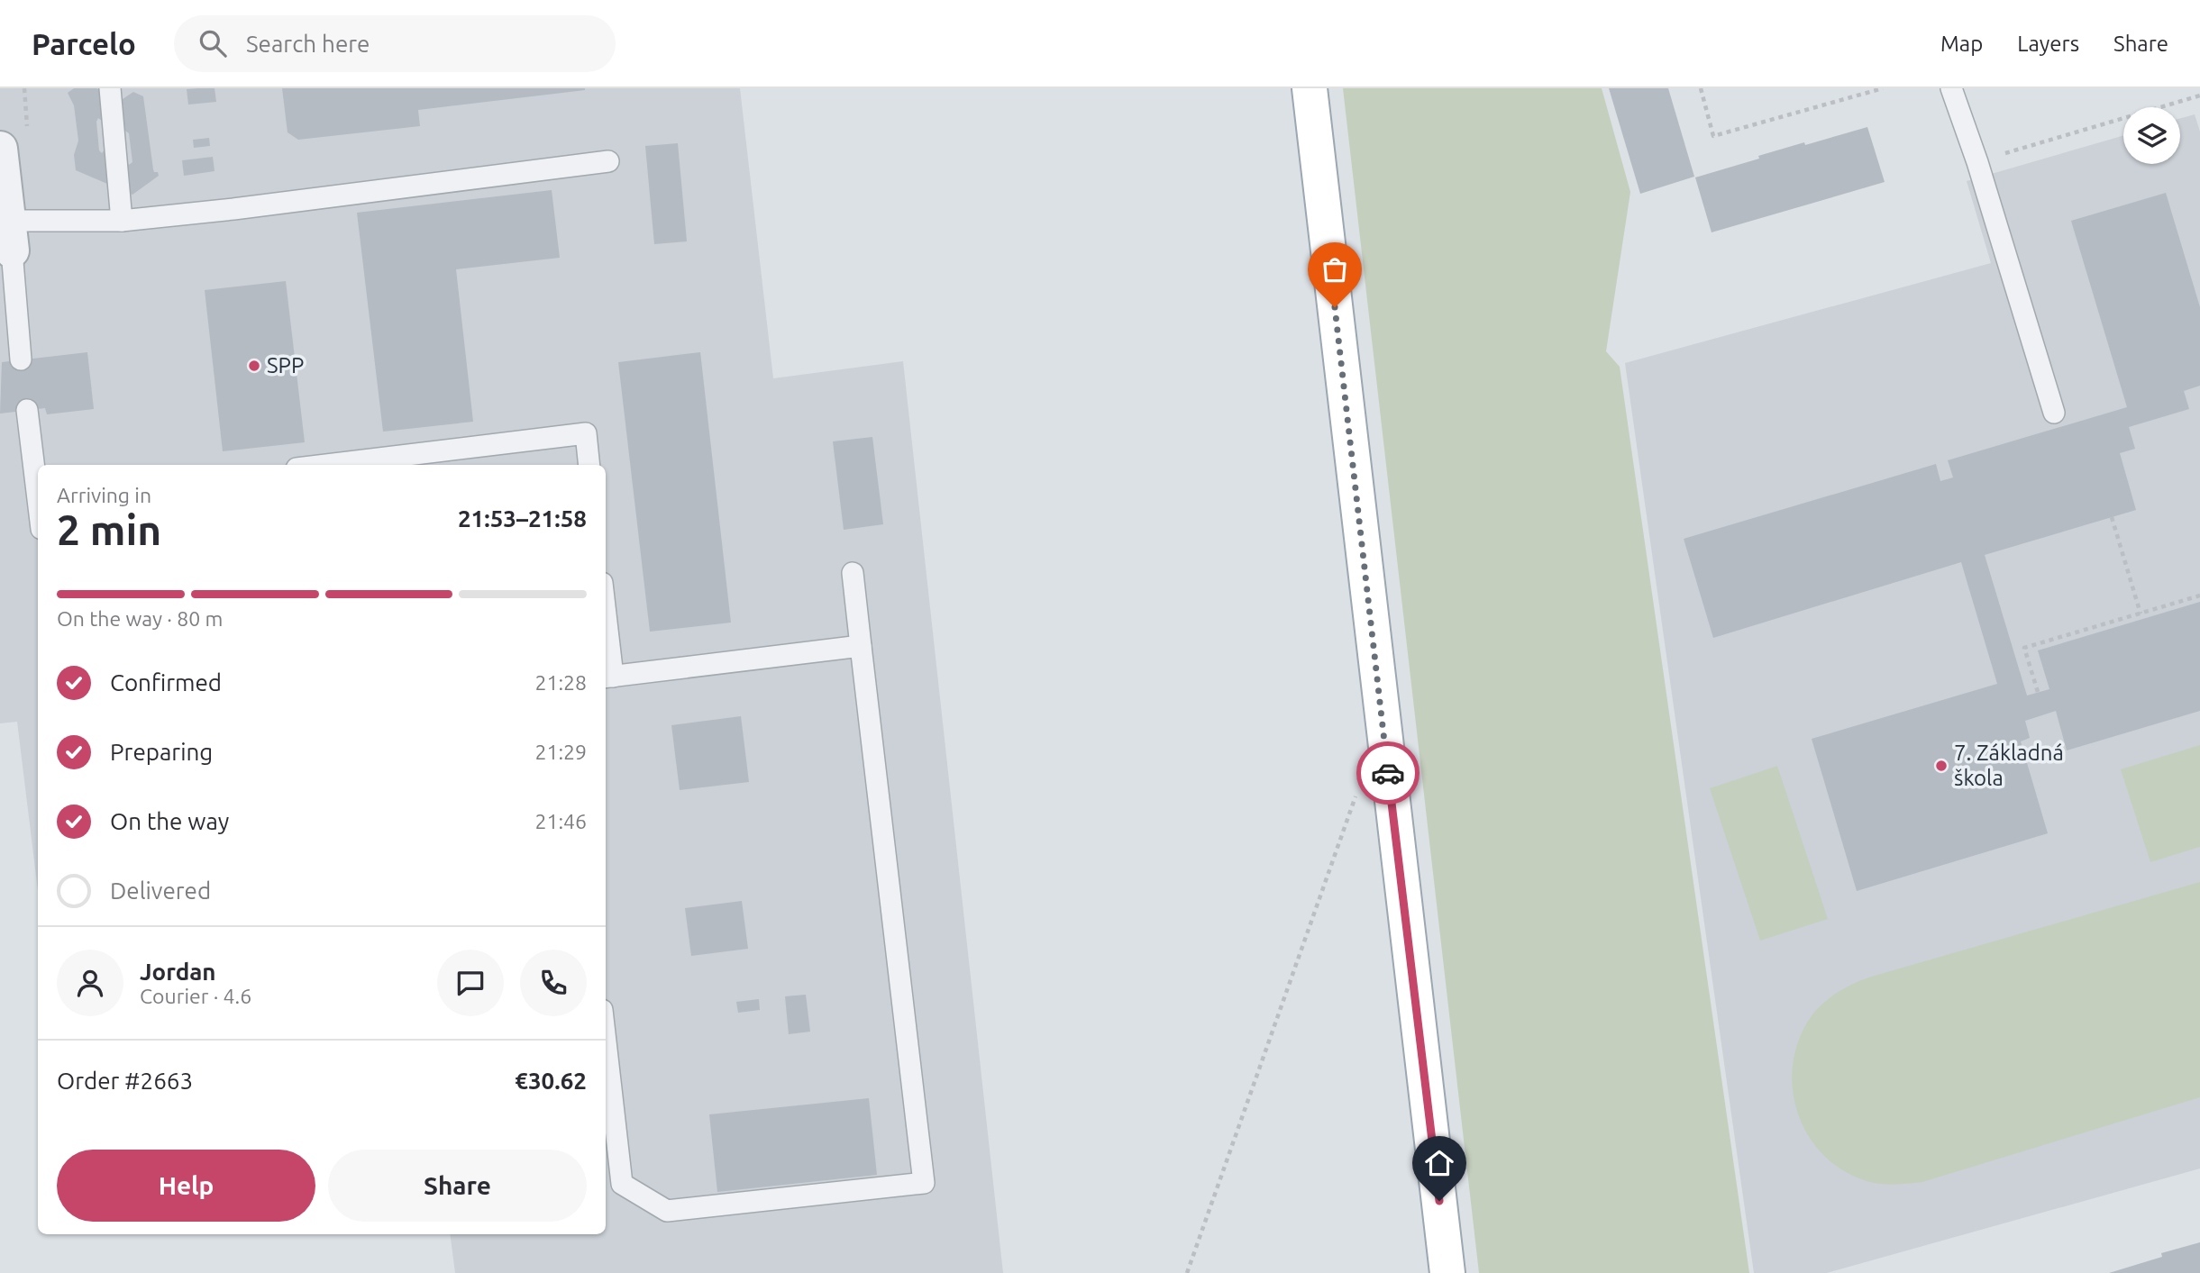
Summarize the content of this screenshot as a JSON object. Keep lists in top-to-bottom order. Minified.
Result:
{"places":["SPP","7. Základná škola"],"page":{"header":"Parcelo","search":"Search here","nav":["Map","Layers","Share"],"heading":["2 min","Arriving in","21:53–21:58"],"panel":["Jordan","Courier · 4.6","Order #2663","€30.62"],"bar":"On the way · 80 m","list":[["Confirmed","21:28"],["Preparing","21:29"],["On the way","21:46"],"Delivered"],"buttons":["Help","Share"]}}
